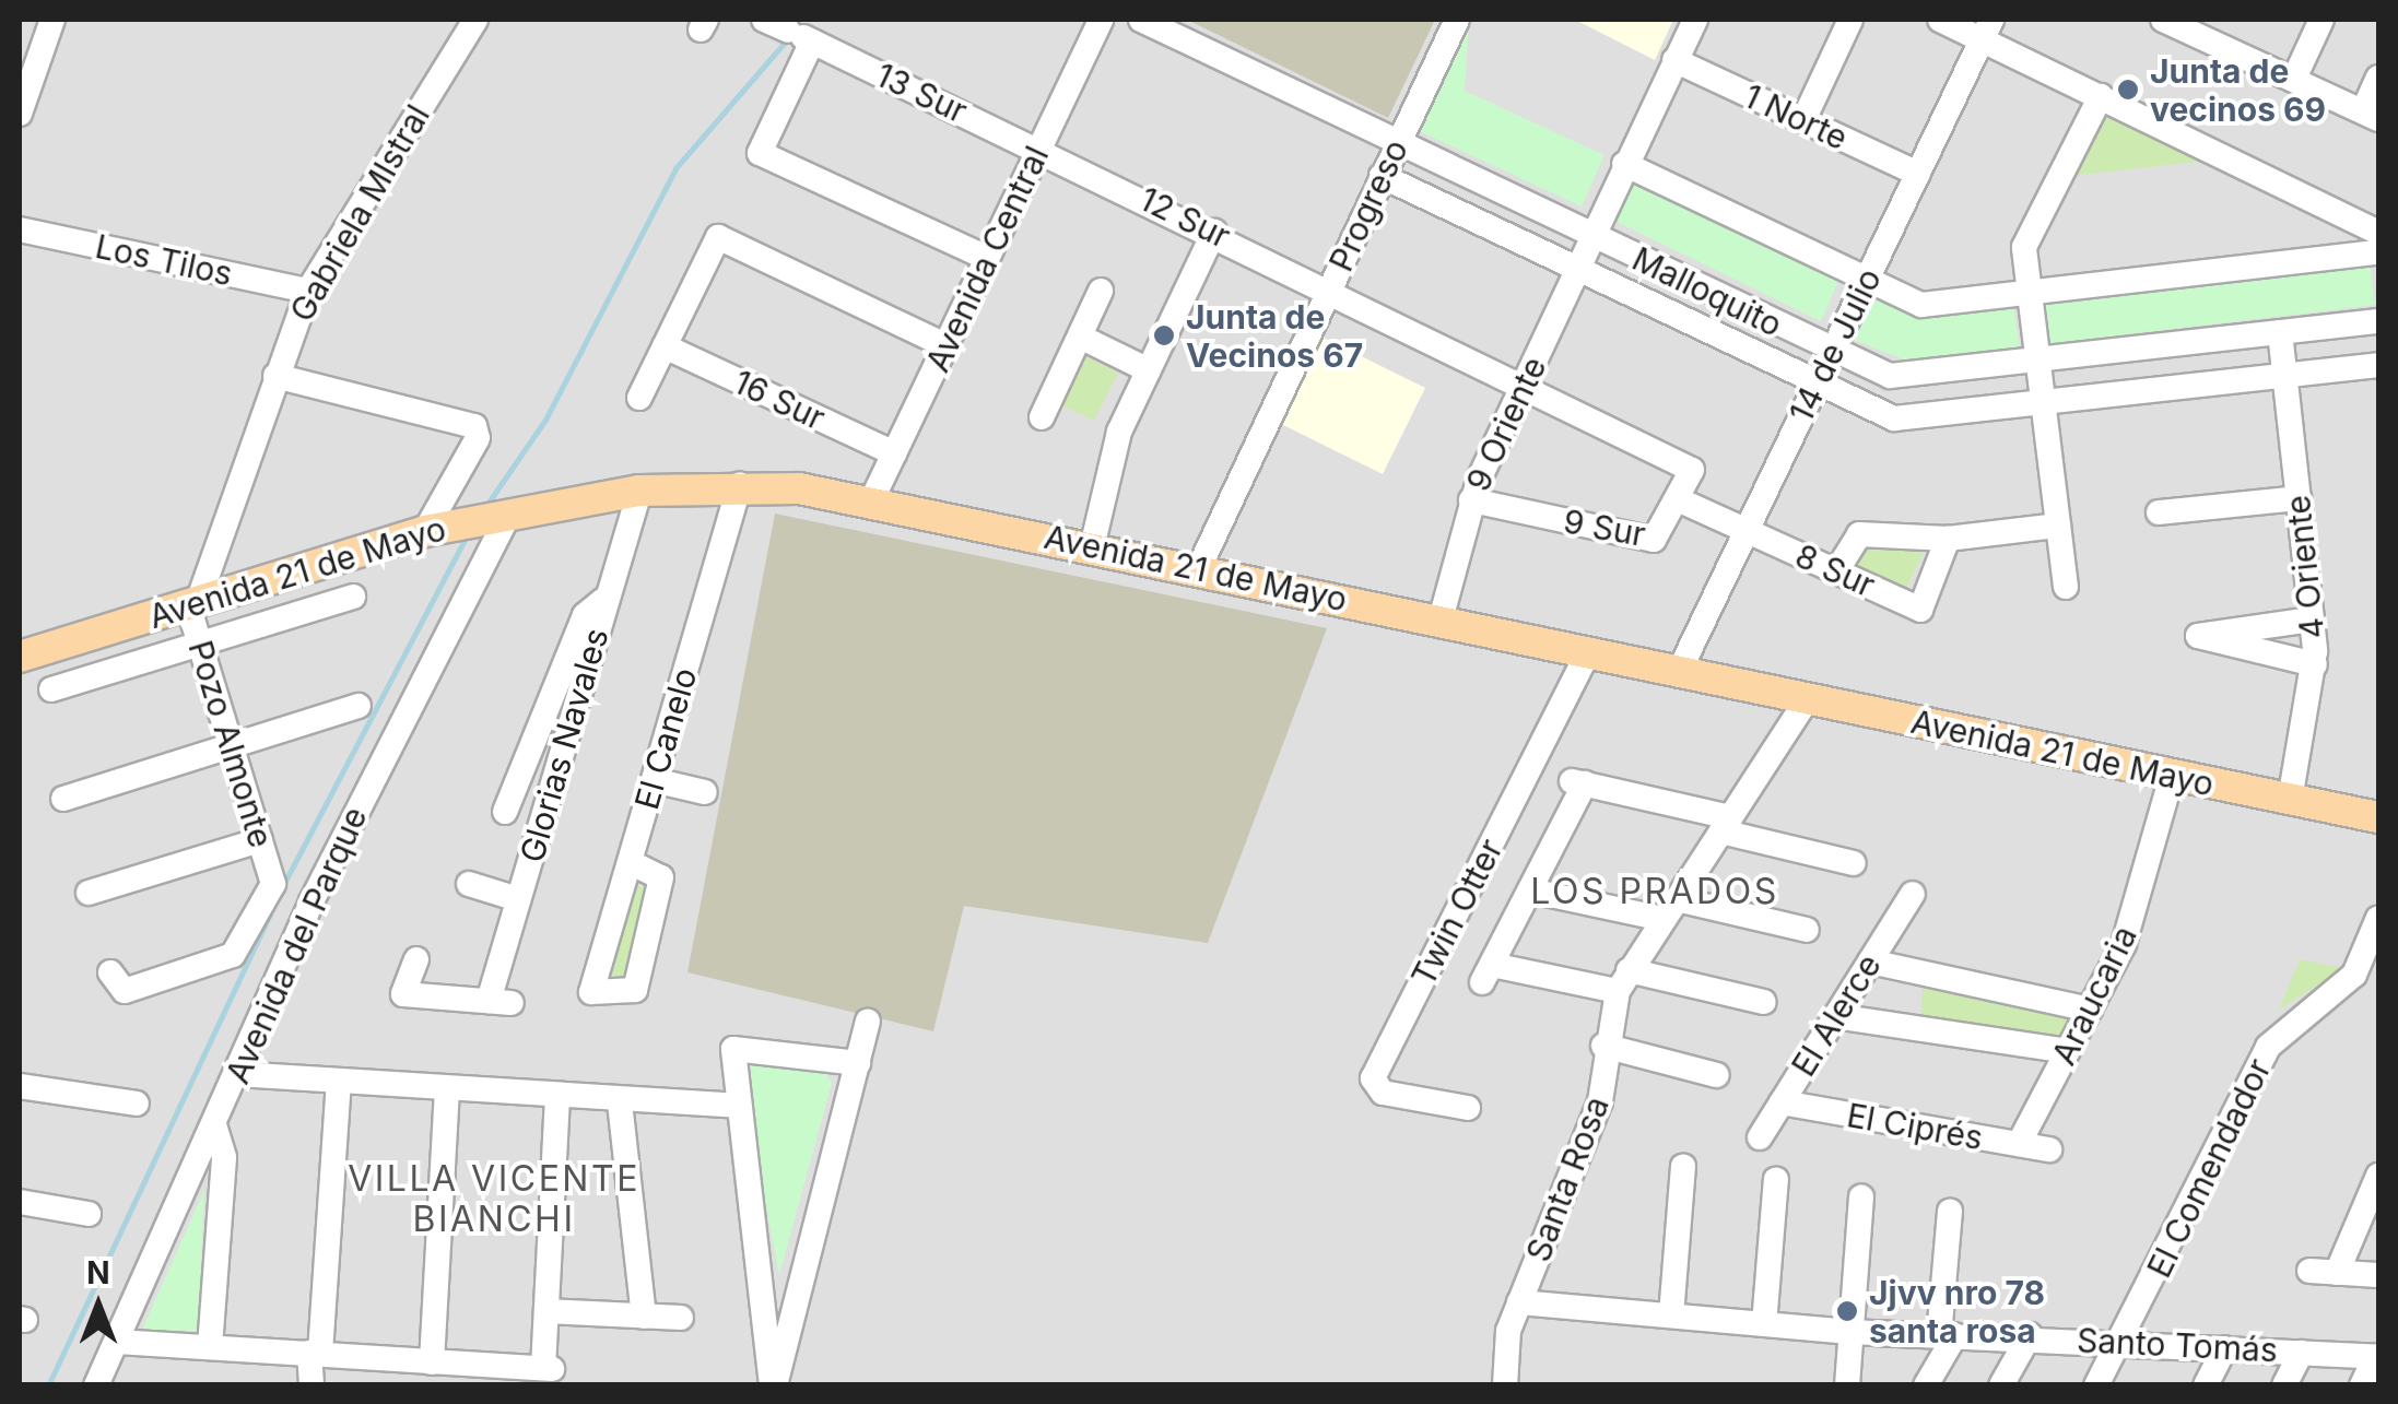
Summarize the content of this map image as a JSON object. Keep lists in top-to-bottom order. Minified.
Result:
{"streets":{"main road":["Avenida 21 de Mayo"],"street":["13 Sur","1 Norte","Progreso","Gabriela MIstral","12 Sur","Avenida Central","Los Tilos","Malloquito","14 de Julio","16 Sur","9 Oriente","9 Sur","4 Oriente","8 Sur","El Canelo","Pozo Almonte","Glorias Navales","Twin Otter","Avenida del Parque","Araucaria","El Alerce","El Ciprés","El Comendador","Santa Rosa","Santo Tomás"]},"crossings":[["13 Sur","12 Sur"],["13 Sur","Avenida Central"],["1 Norte","14 de Julio"],["1 Norte","9 Oriente"],["Progreso","12 Sur"],["Progreso","Malloquito"],["Progreso","Avenida 21 de Mayo"],["Gabriela MIstral","Los Tilos"],["Gabriela MIstral","Avenida 21 de Mayo"],["Gabriela MIstral","Pozo Almonte"],["12 Sur","Avenida Central"],["12 Sur","9 Oriente"],["12 Sur","9 Sur"],["Avenida Central","16 Sur"],["Avenida Central","Avenida 21 de Mayo"],["Malloquito","14 de Julio"],["Malloquito","9 Oriente"],["Malloquito","4 Oriente"],["14 de Julio","Avenida 21 de Mayo"],["14 de Julio","8 Sur"],["9 Oriente","9 Sur"],["9 Oriente","Avenida 21 de Mayo"],["9 Sur","8 Sur"],["4 Oriente","Avenida 21 de Mayo"],["Avenida 21 de Mayo","El Canelo"],["Avenida 21 de Mayo","Pozo Almonte"],["Avenida 21 de Mayo","Glorias Navales"],["Avenida 21 de Mayo","Twin Otter"],["Avenida 21 de Mayo","Avenida del Parque"],["Avenida 21 de Mayo","Araucaria"],["Avenida 21 de Mayo","Santa Rosa"],["Araucaria","El Ciprés"],["El Alerce","El Ciprés"],["El Comendador","Santo Tomás"],["Santa Rosa","Santo Tomás"]],"districts":["LOS PRADOS","VILLA VICENTE BIANCHI"],"places":["Junta de vecinos 69","Junta de Vecinos 67","Jjvv nro 78 santa rosa"],"north":"top"}
